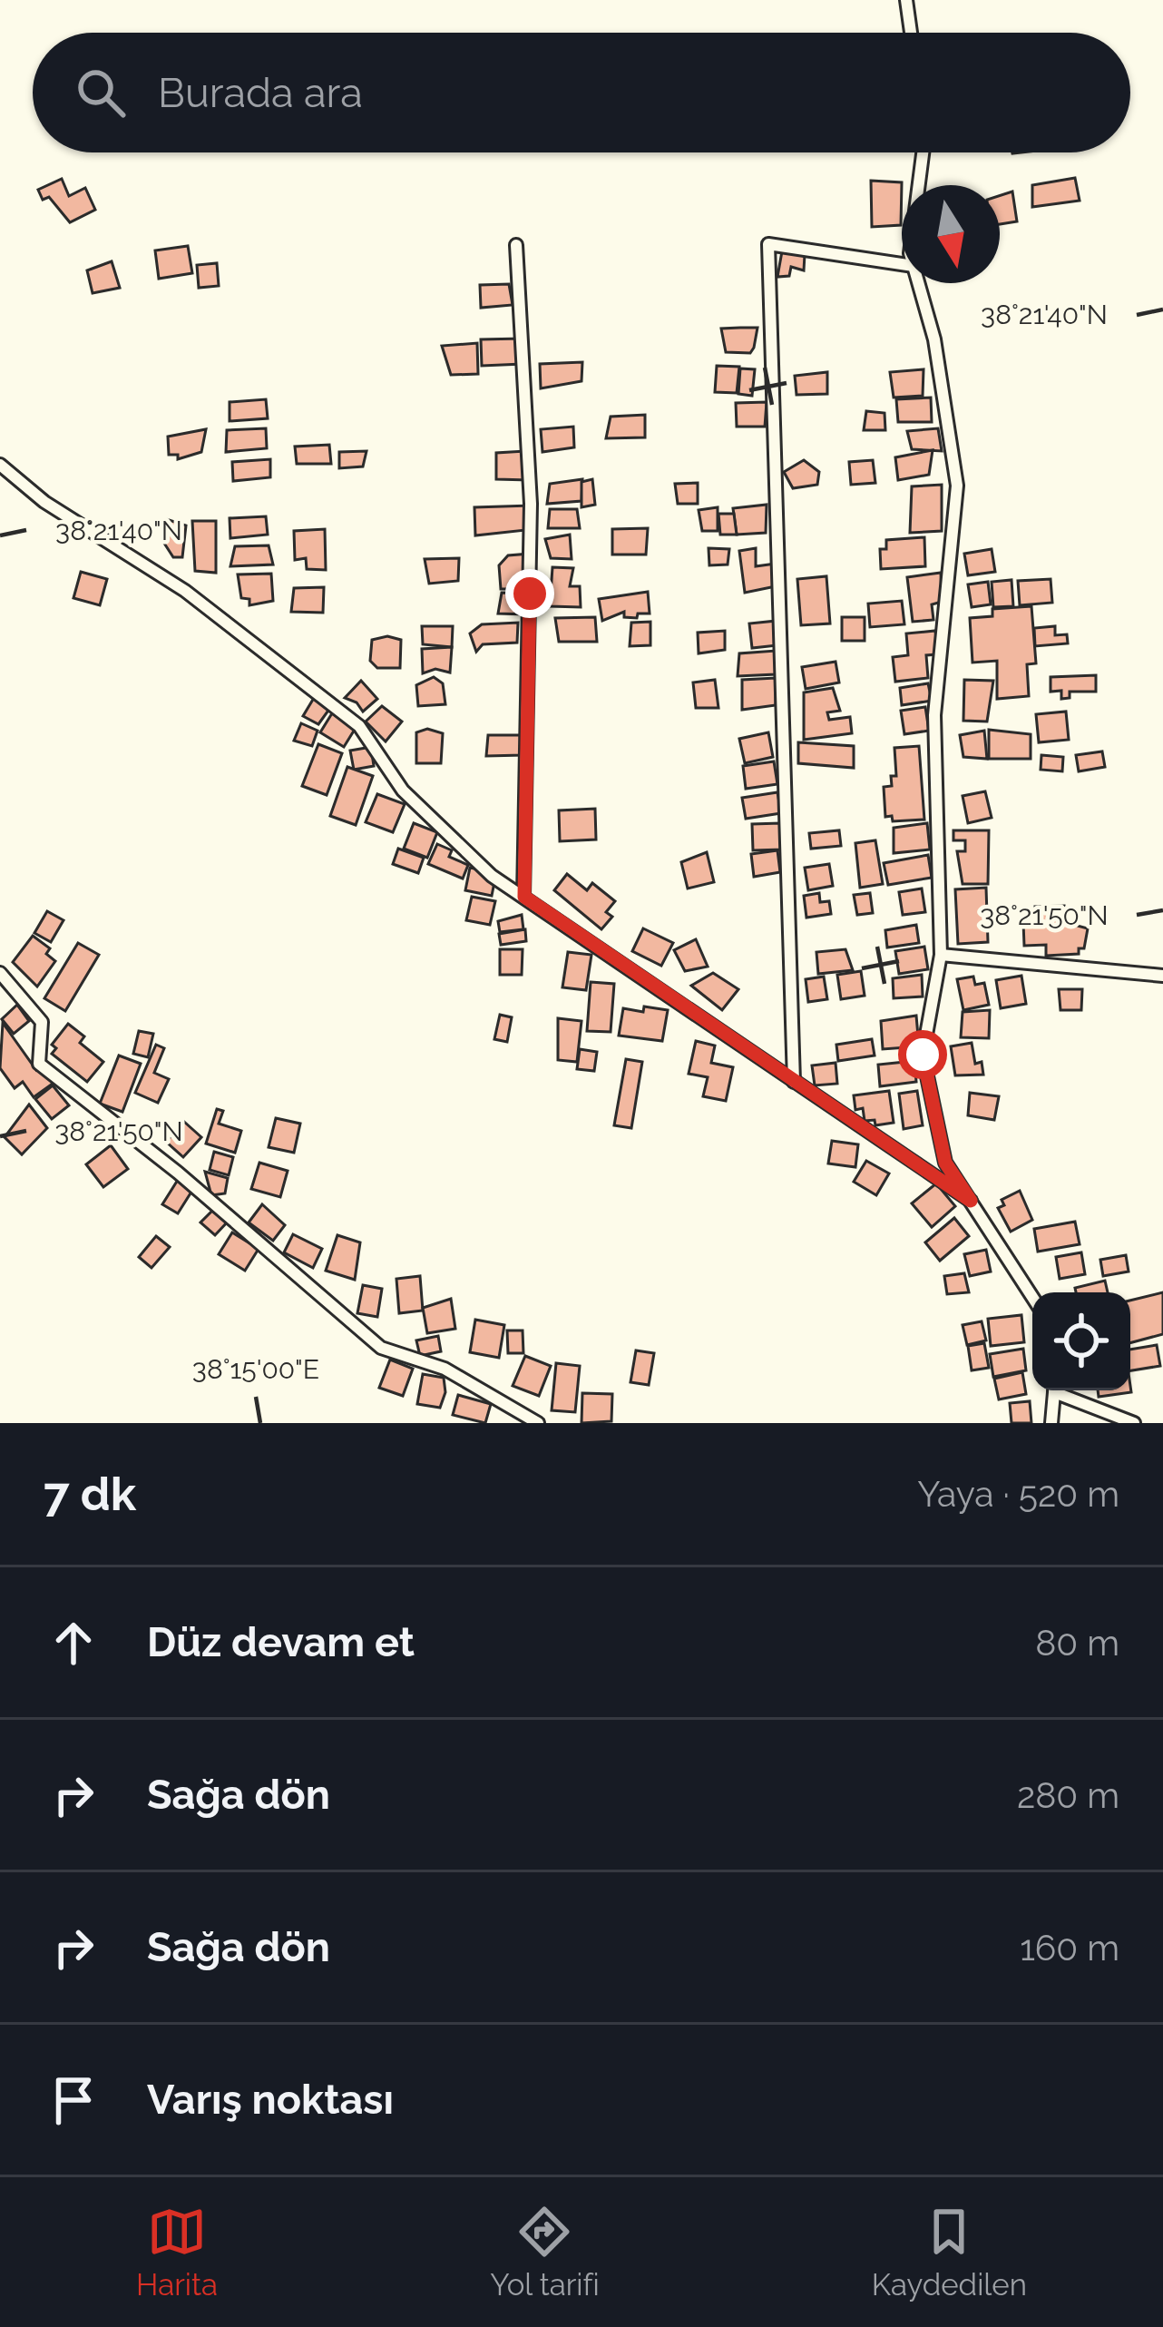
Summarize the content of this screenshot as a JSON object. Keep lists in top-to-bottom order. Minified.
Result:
{"north":"bottom","page":{"search":"Burada ara","heading":["7 dk","Yaya · 520 m"],"list":[["Düz devam et","80 m"],["Sağa dön","280 m"],["Sağa dön","160 m"],"Varış noktası"],"nav":["Harita","Yol tarifi","Kaydedilen"]},"coordinates":["38°21'40\"N","38°21'50\"N","38°15'00\"E"]}
